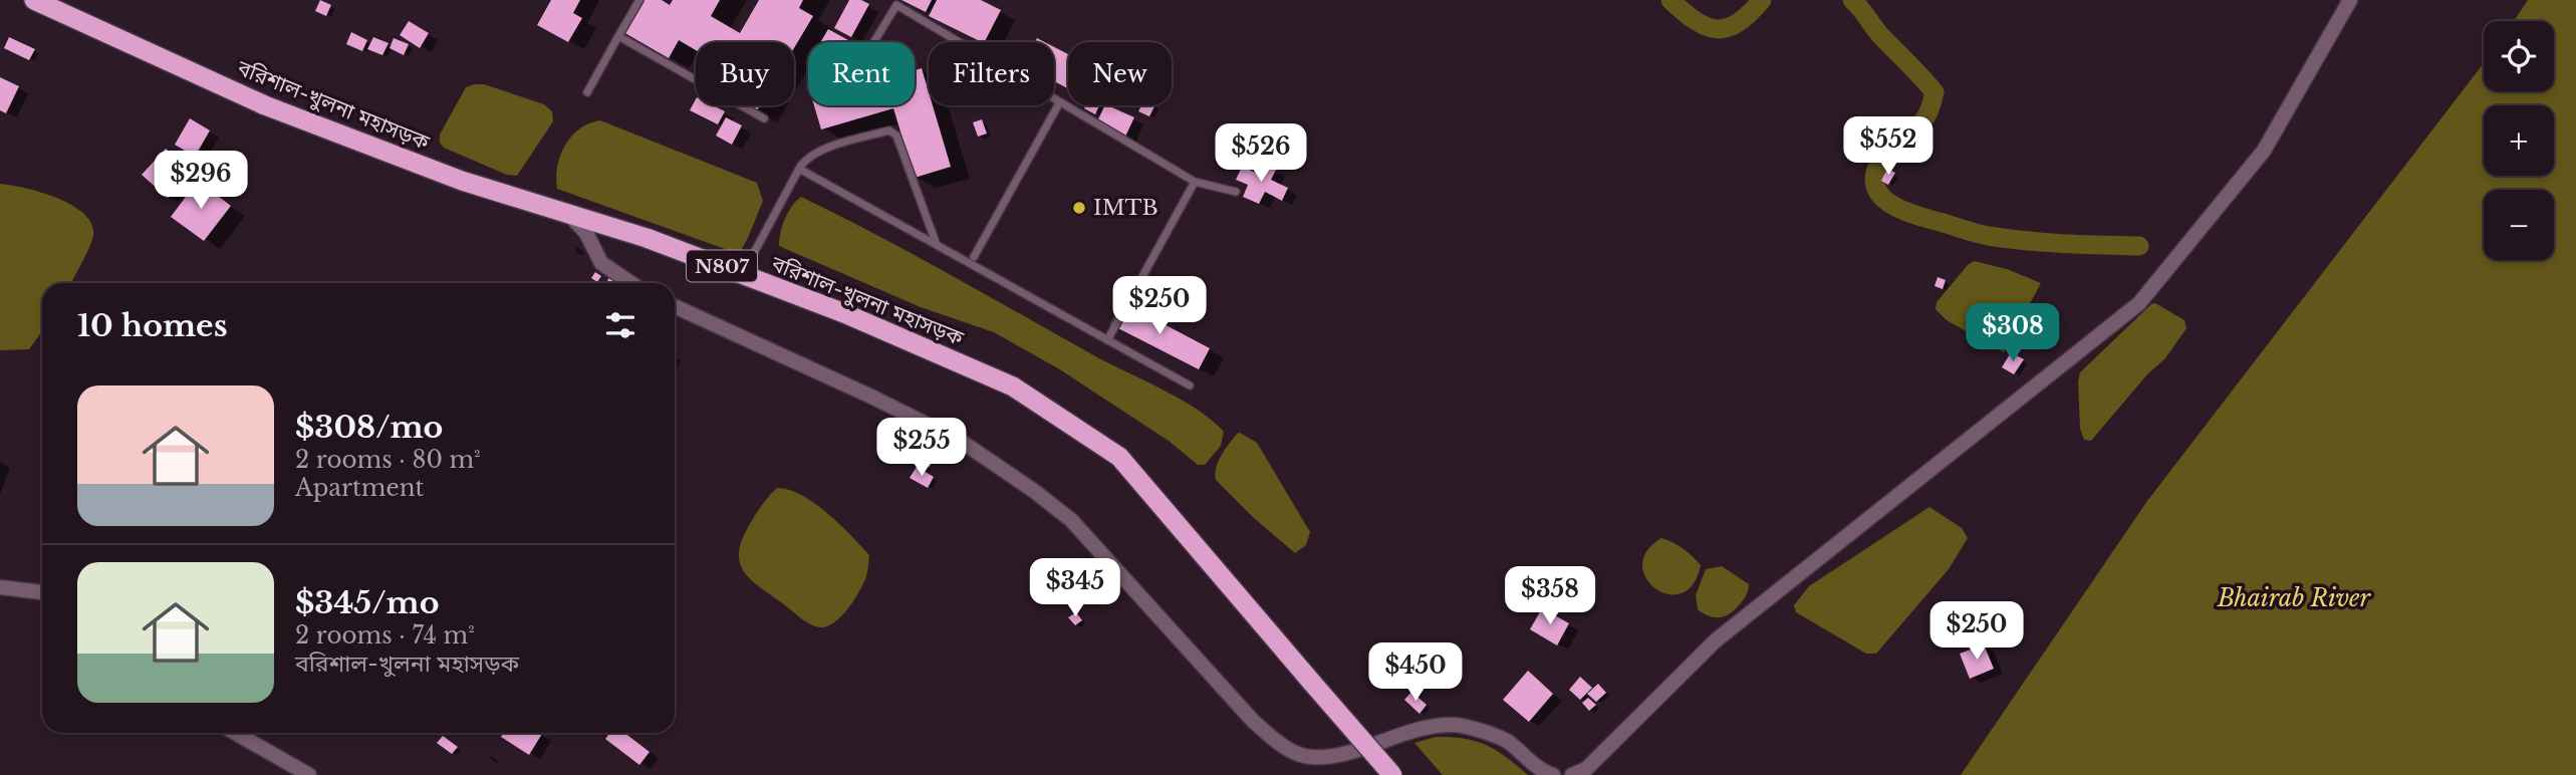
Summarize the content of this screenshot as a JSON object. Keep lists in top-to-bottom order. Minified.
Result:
{"streets":{"highway":["বরিশাল-খুলনা মহাসড়ক","N807"]},"water":["Bhairab River"],"places":["IMTB"],"page":{"map_buttons":["+","−"],"chip":["Buy","Rent","Filters","New"],"price":["$552","$526","$296","$250","$308","$255","$345","$358","$250","$450"],"heading":"10 homes","list":[{"name":"$308/mo","note":"2 rooms · 80 m² · Apartment"},{"name":"$345/mo","note":"2 rooms · 74 m² · বরিশাল-খুলনা মহাসড়ক"}]}}
